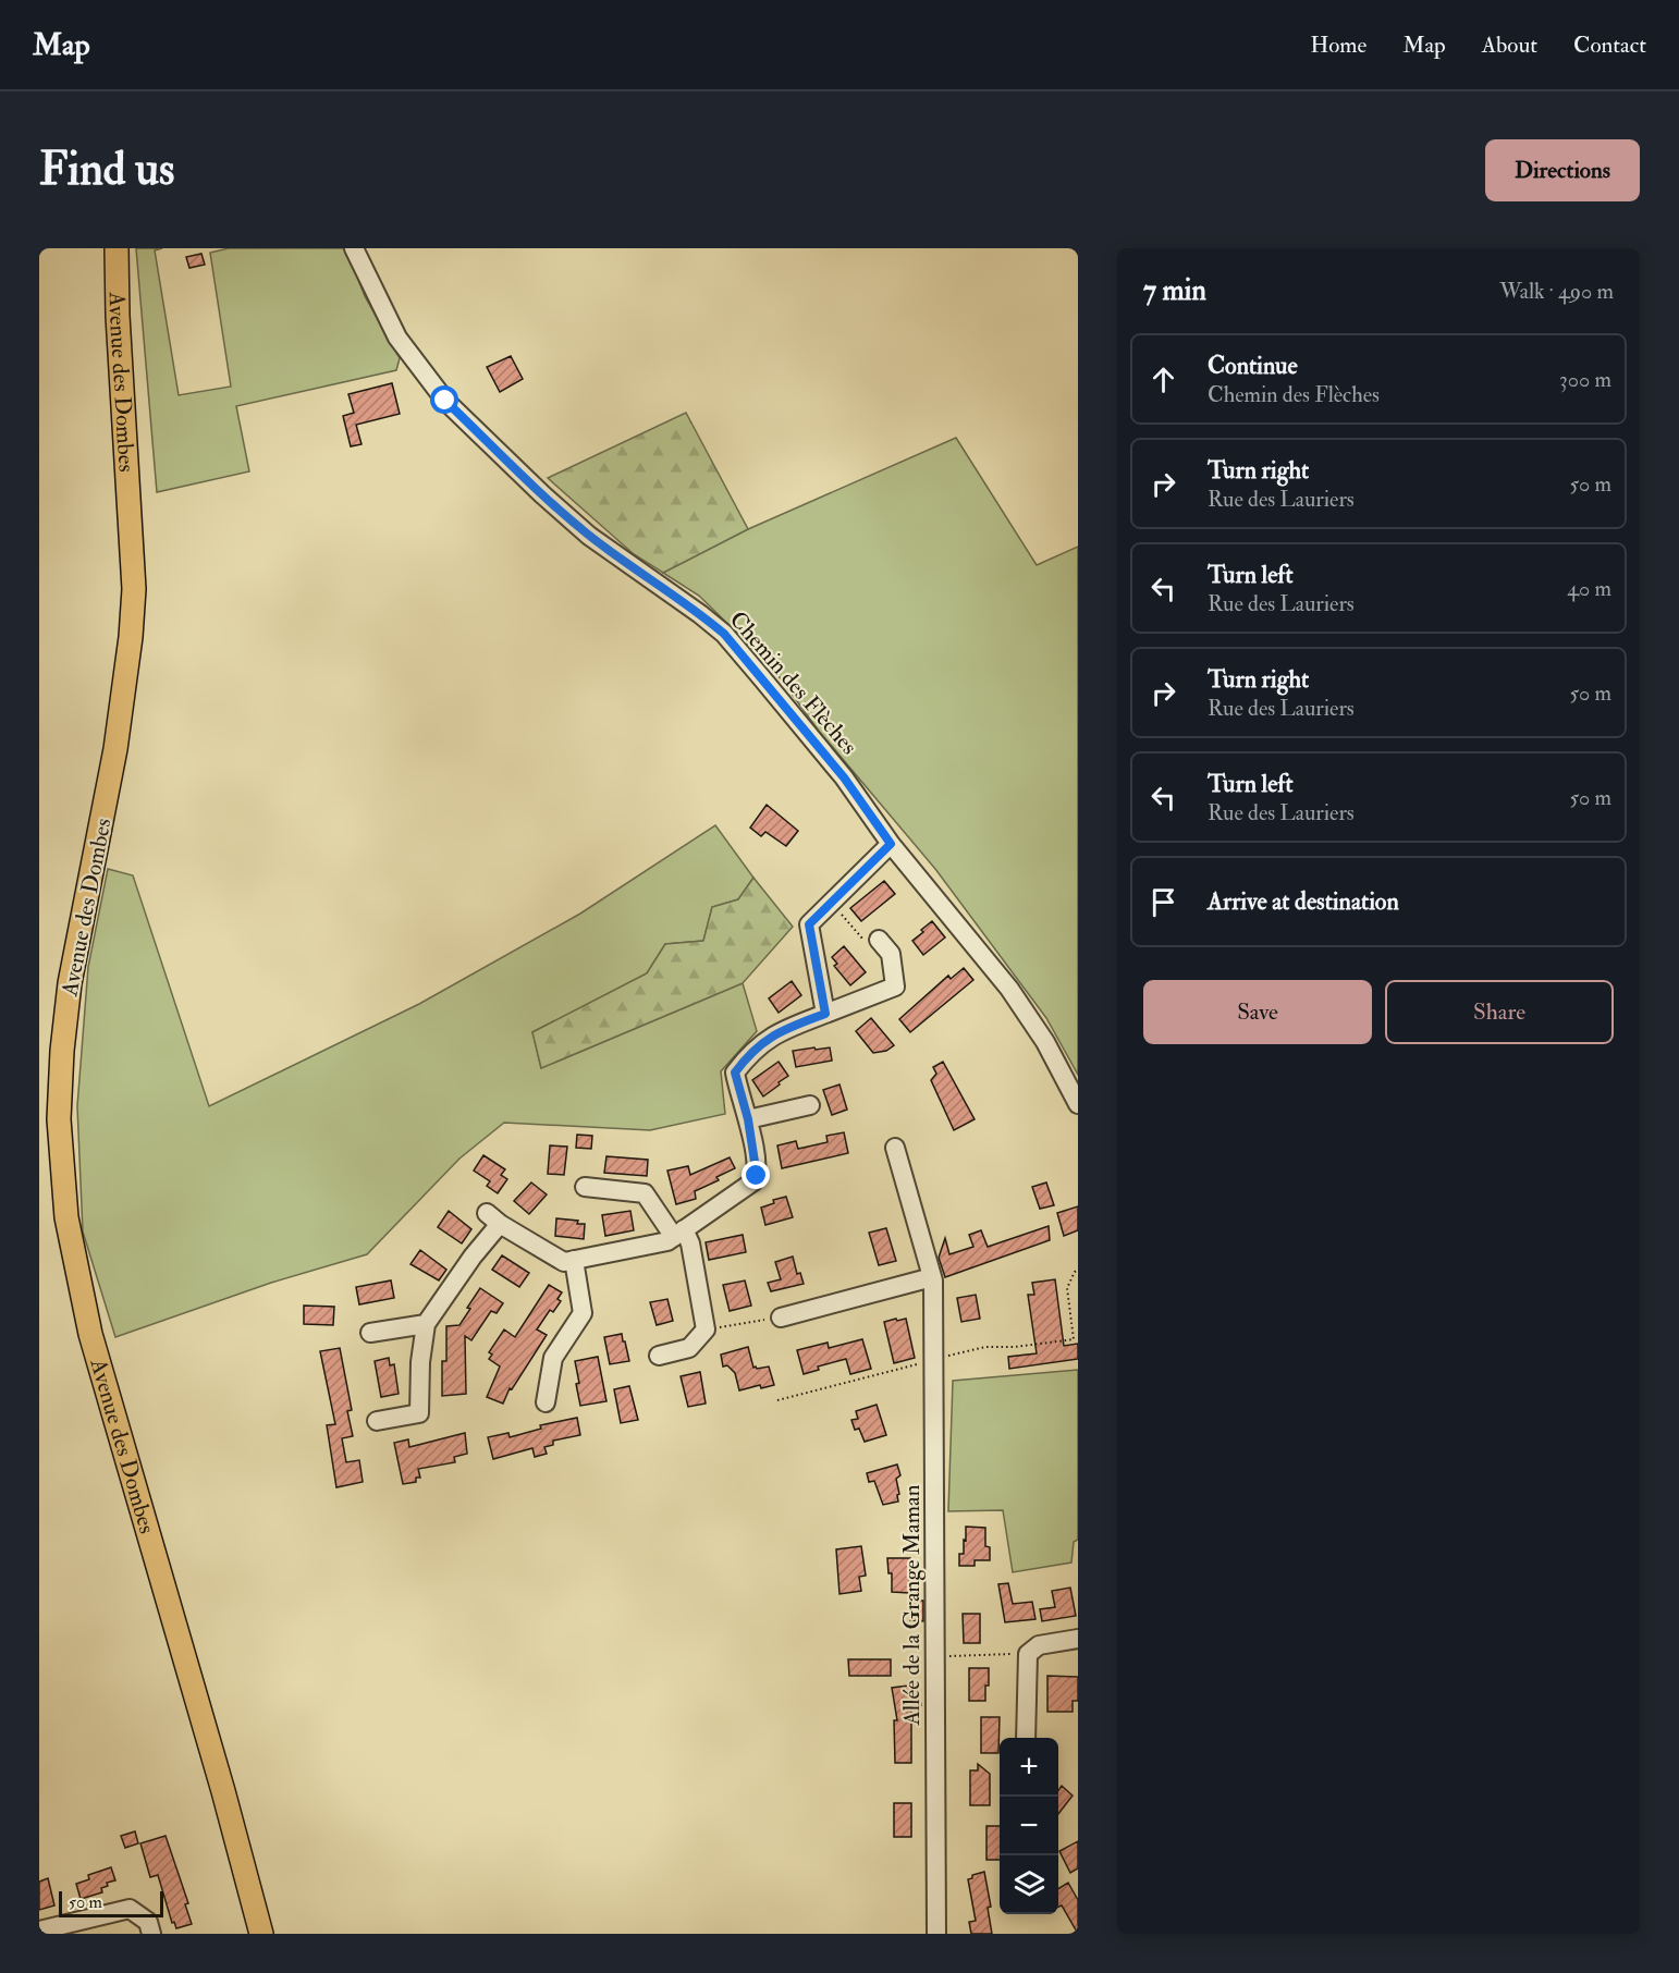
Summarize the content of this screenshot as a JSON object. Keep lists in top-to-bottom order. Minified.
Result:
{"streets":{"main road":["Avenue des Dombes"],"street":["Chemin des Flèches","Allée de la Grange Maman"]},"scale_bar":"50 m","page":{"header":"Map","nav":["Home","Map","About","Contact"],"buttons":["Directions",["Save","Share"]],"title":"Find us","heading":["7 min","Walk · 490 m"],"list":[["Continue","Chemin des Flèches","300 m"],["Turn right","Rue des Lauriers","50 m"],["Turn left","Rue des Lauriers","40 m"],["Turn right","Rue des Lauriers","50 m"],["Turn left","Rue des Lauriers","50 m"],"Arrive at destination"],"map_buttons":["+","−"],"scale":"50 m"}}
